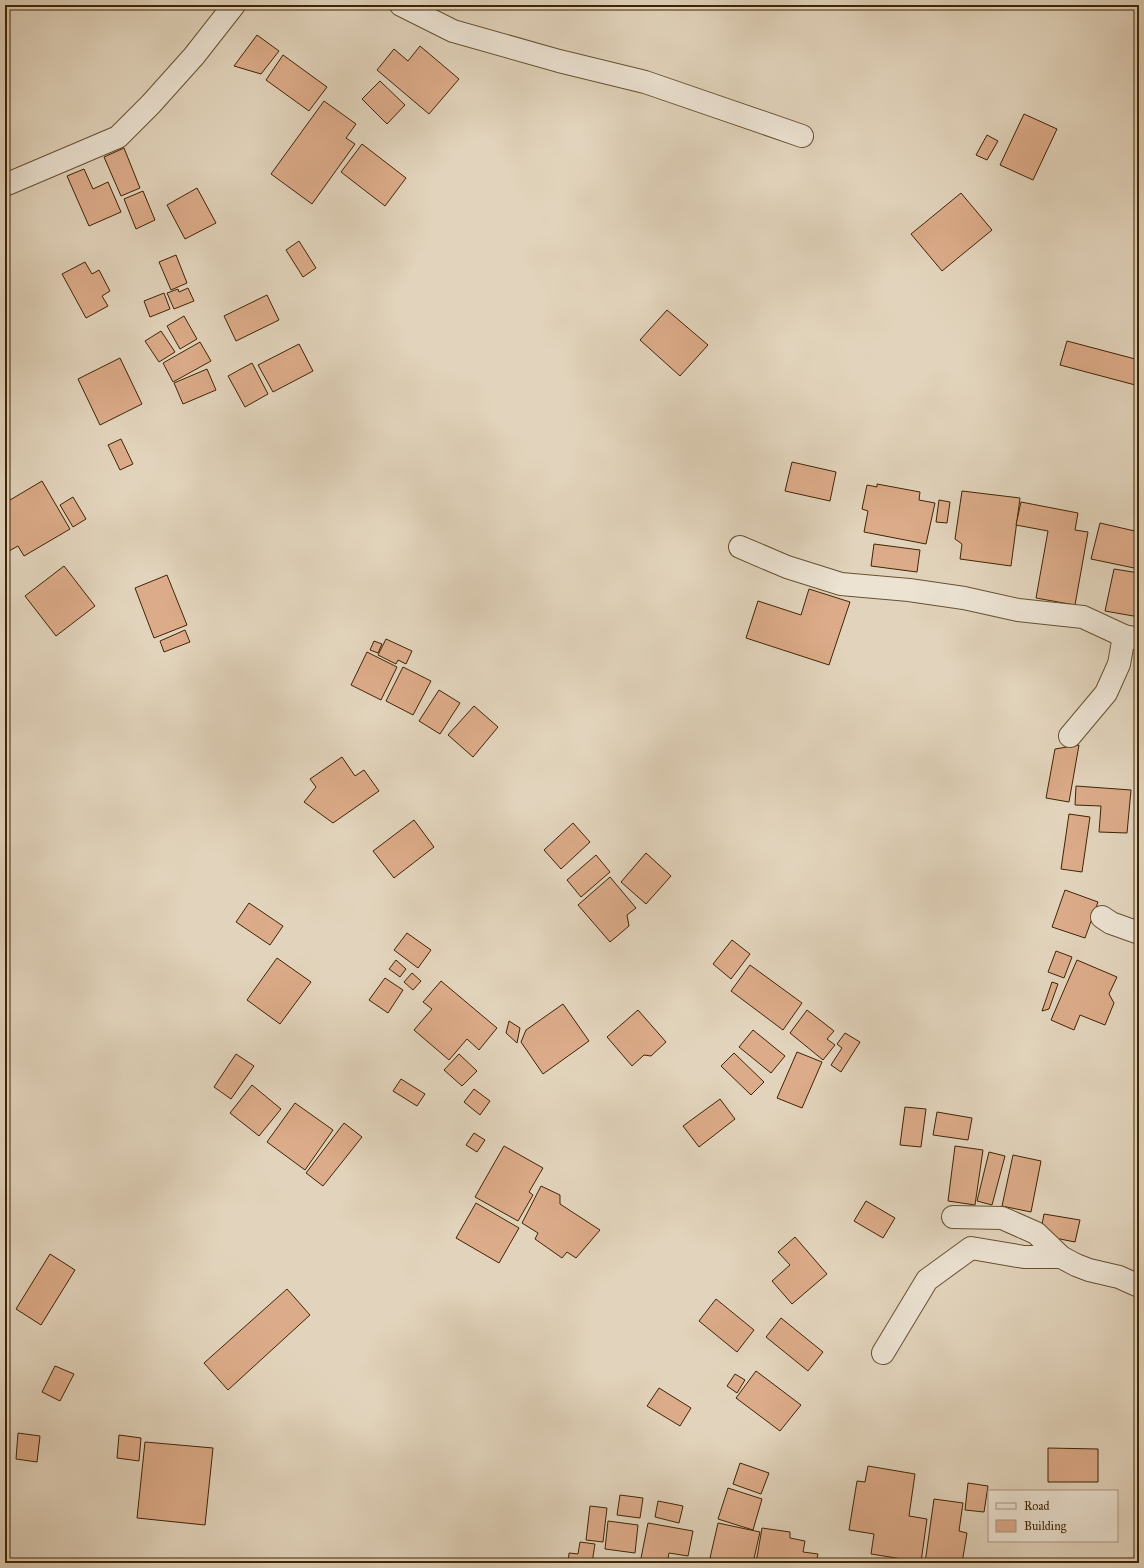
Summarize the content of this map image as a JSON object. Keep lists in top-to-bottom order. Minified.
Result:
{"legend":["Road","Building"]}
